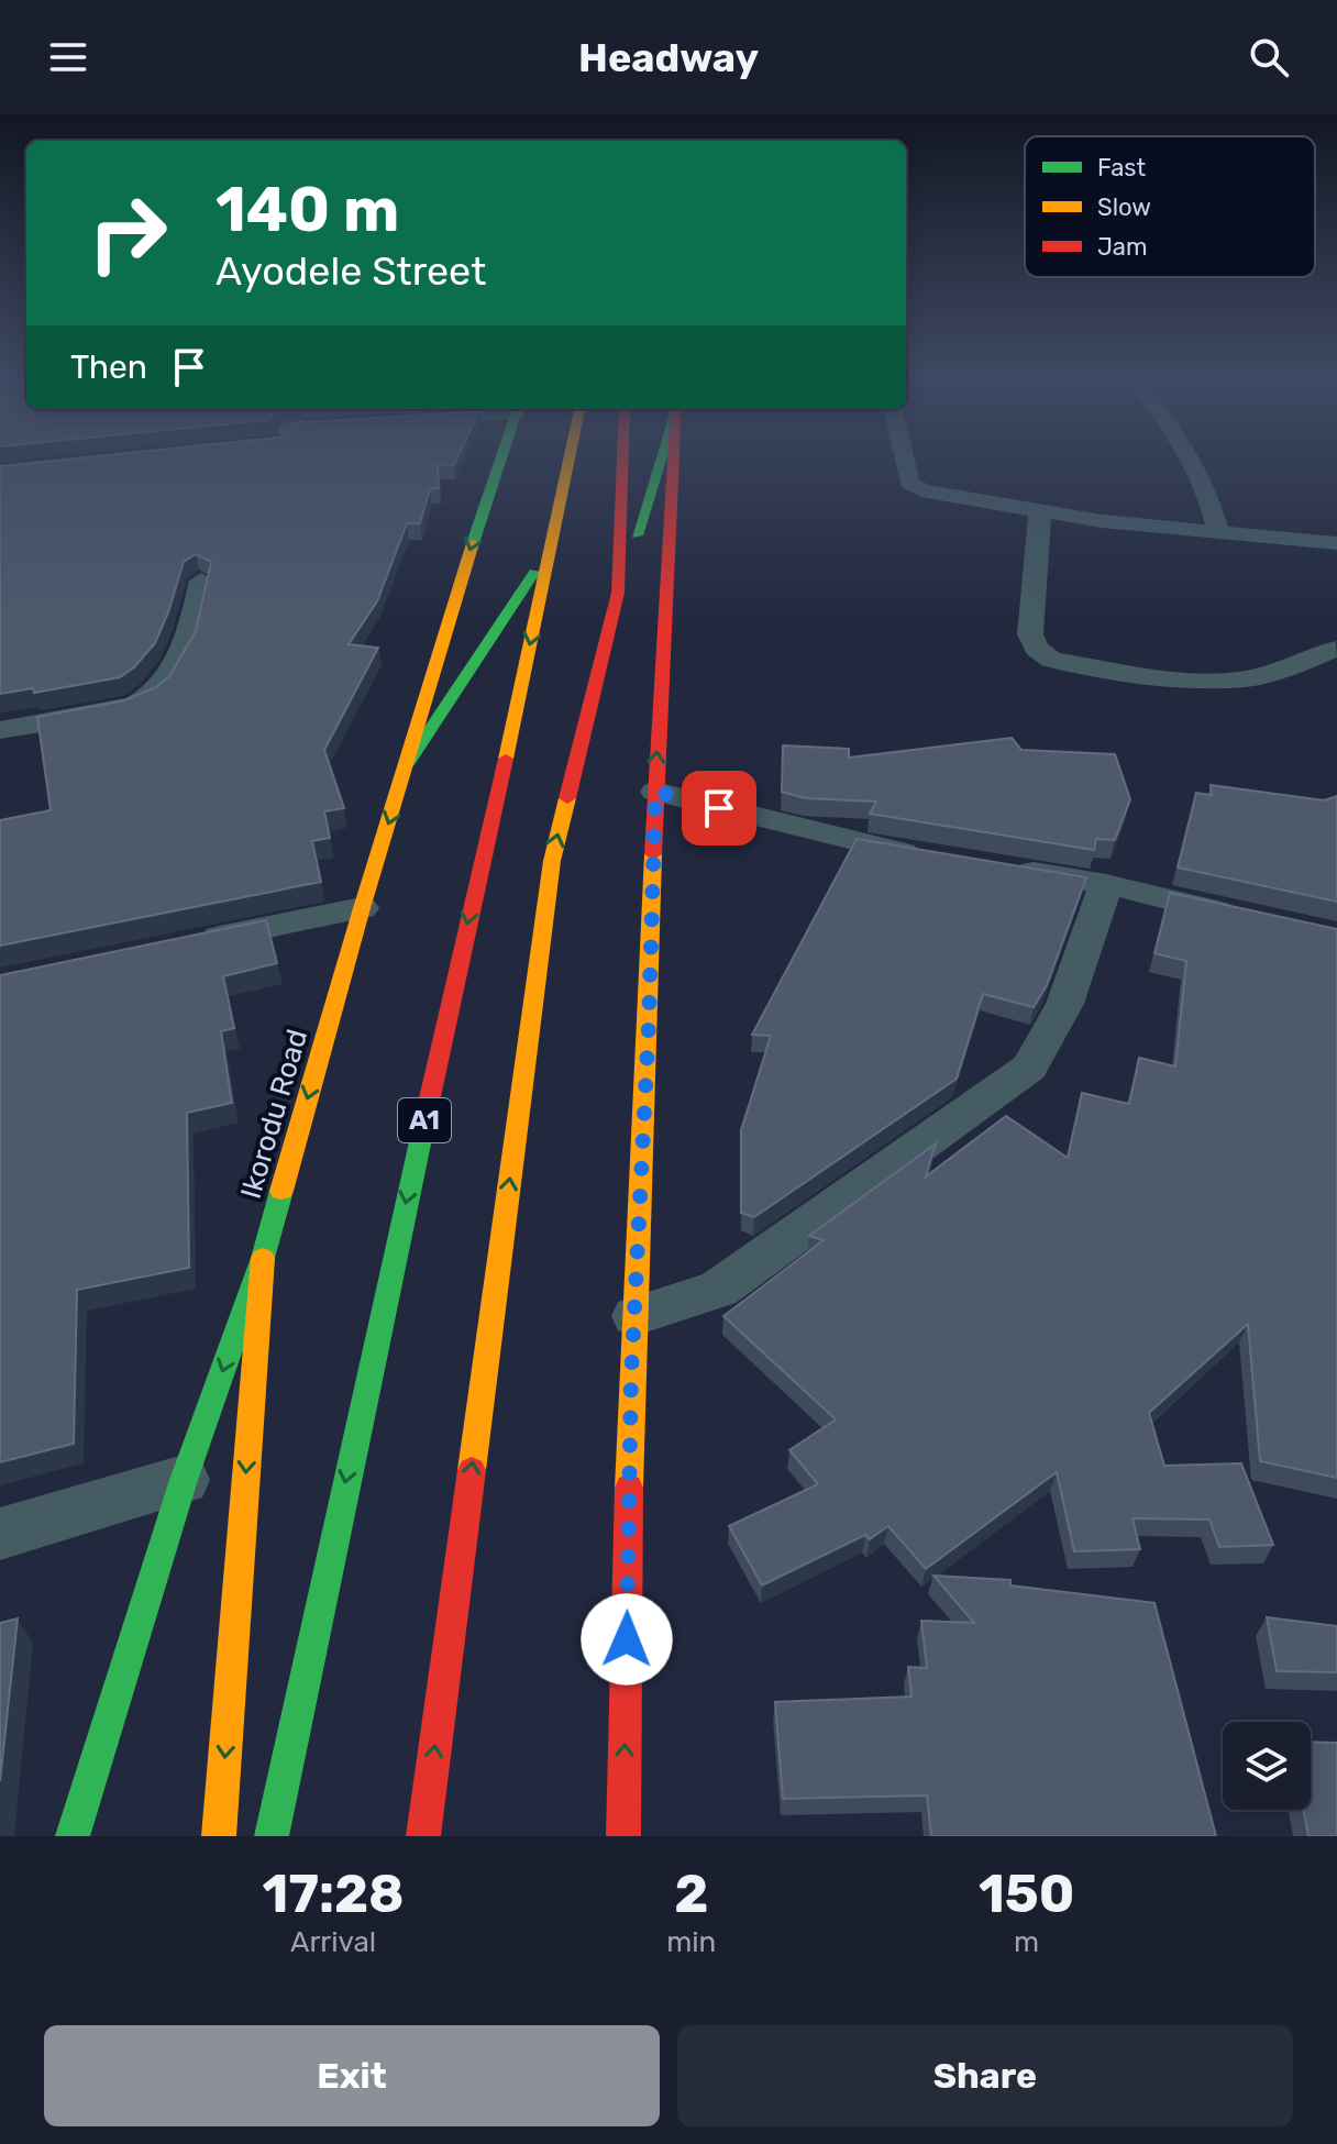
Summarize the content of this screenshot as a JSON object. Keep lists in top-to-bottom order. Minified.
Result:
{"streets":{"main road":["Ikorodu Road","A1"]},"legend":["Fast","Slow","Jam"],"page":{"header":"Headway","turn":["140 m","Ayodele Street"],"then":"Then","eta":["17:28","Arrival","2","min","150","m"],"buttons":["Exit","Share"]}}
